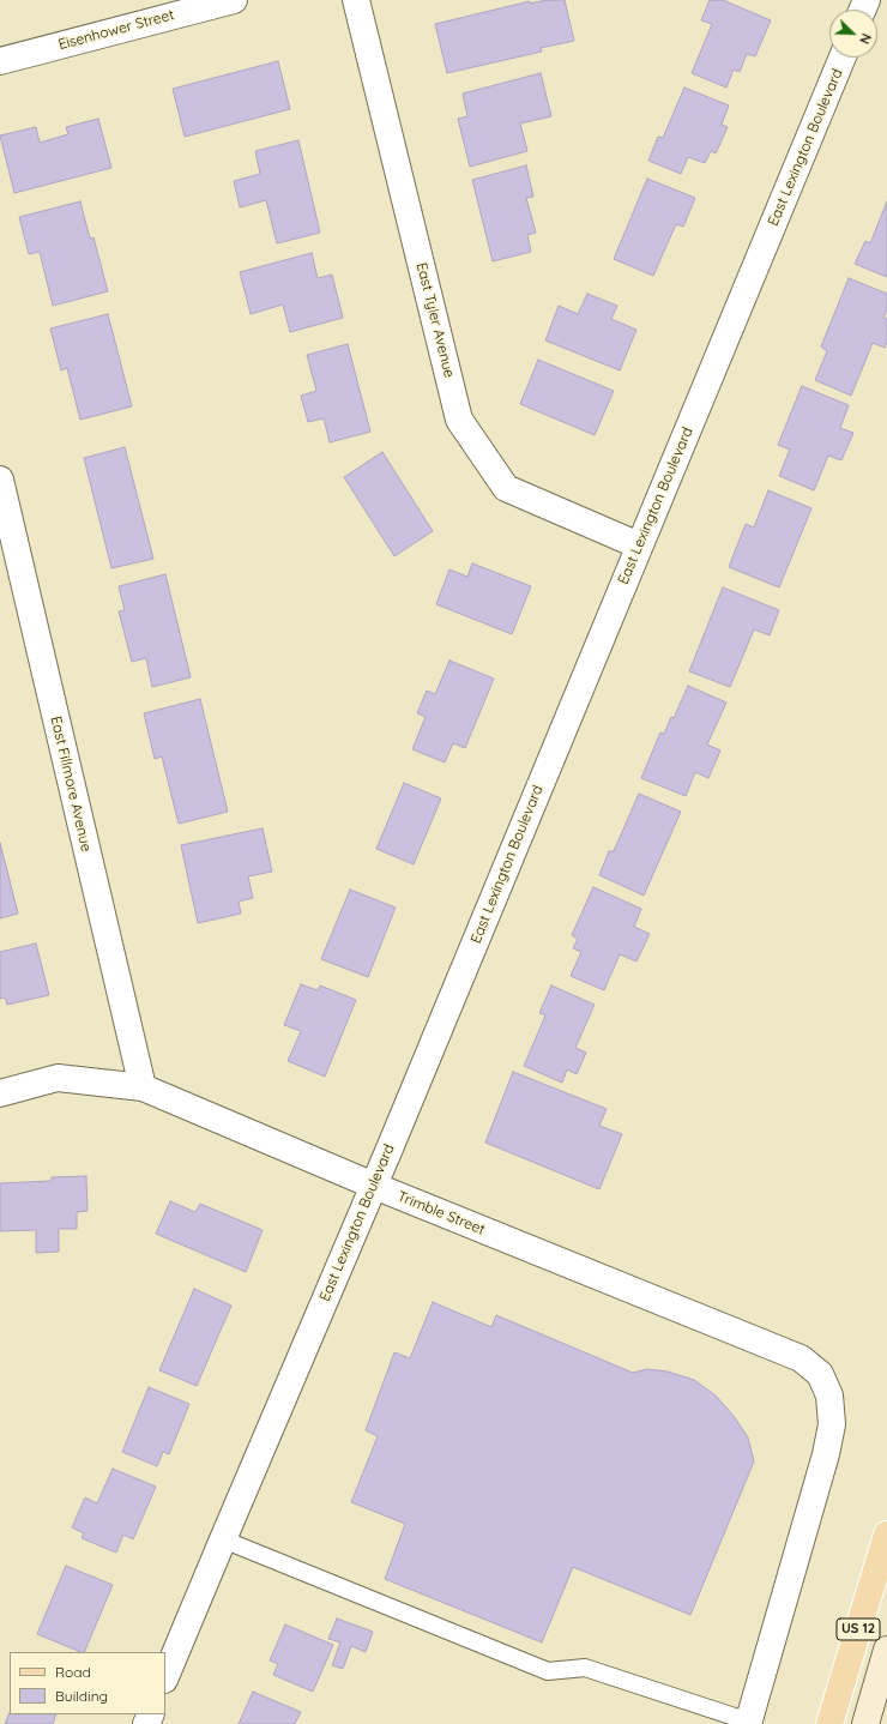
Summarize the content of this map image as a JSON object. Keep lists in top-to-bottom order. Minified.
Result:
{"streets":{"main road":["US 12"],"street":["Eisenhower Street","East Lexington Boulevard","East Tyler Avenue","East Fillmore Avenue","Trimble Street"]},"crossings":[["East Lexington Boulevard","East Tyler Avenue"],["East Lexington Boulevard","Trimble Street"],["East Fillmore Avenue","Trimble Street"]],"legend":["Road","Building"],"north":"bottom right"}
